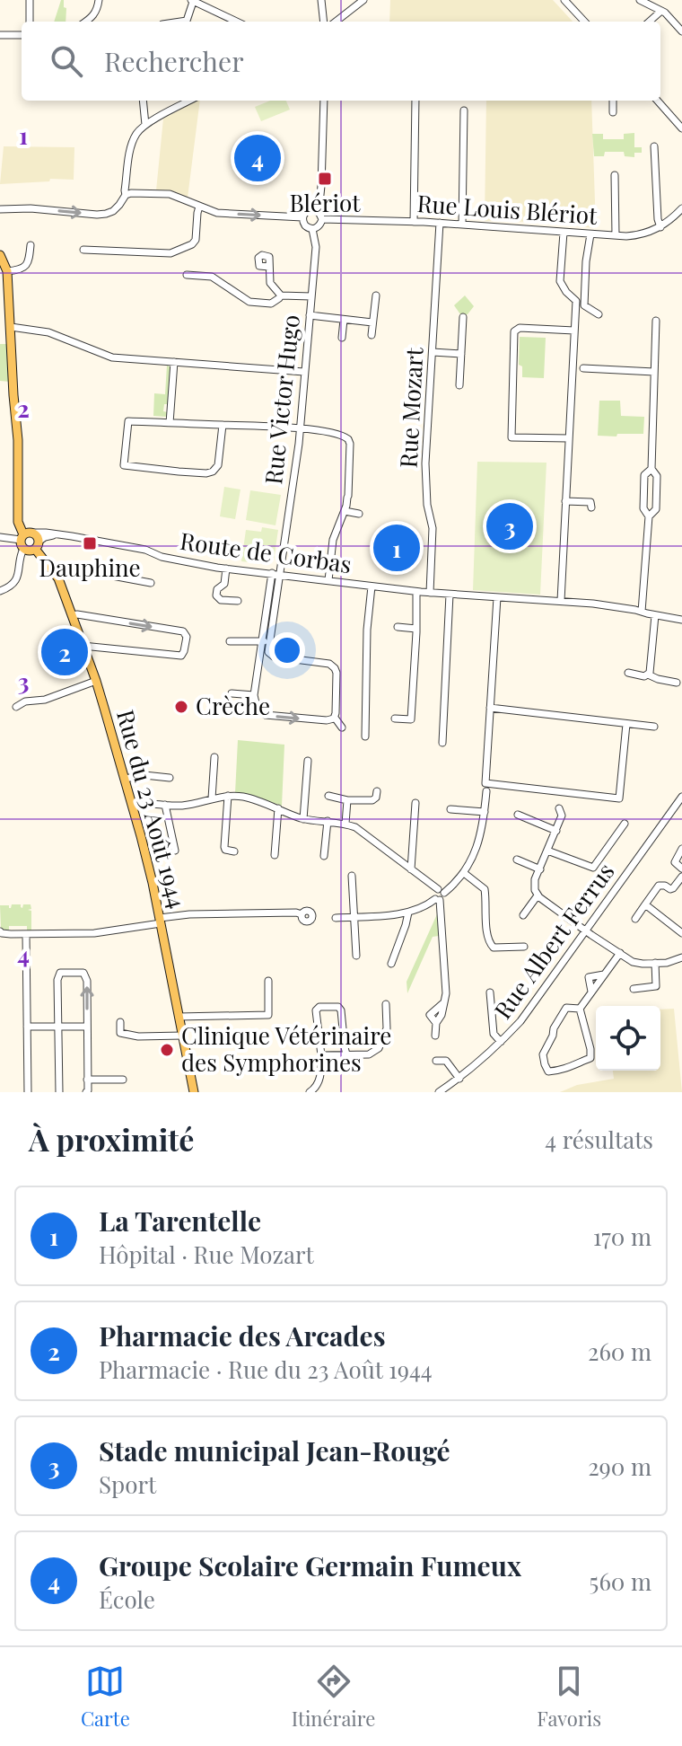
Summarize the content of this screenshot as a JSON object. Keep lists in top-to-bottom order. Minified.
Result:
{"streets":{"main road":["Rue du 23 Août 1944"],"street":["Rue Louis Blériot","Rue Victor Hugo","Rue Mozart","Route de Corbas","Rue Albert Ferrus"]},"crossings":[["Rue Louis Blériot","Rue Victor Hugo"],["Rue Louis Blériot","Rue Mozart"],["Rue Victor Hugo","Route de Corbas"],["Rue Mozart","Route de Corbas"],["Route de Corbas","Rue du 23 Août 1944"]],"places":{"transit":["Blériot","Dauphine"],"other":["Crèche","Clinique Vétérinaire des Symphorines"]},"page":{"search":"Rechercher","pins":["4","3","1","2"],"heading":["À proximité","4 résultats"],"list":[{"mark":"1","name":"La Tarentelle","note":"Hôpital · Rue Mozart","value":"170 m"},{"mark":"2","name":"Pharmacie des Arcades","note":"Pharmacie · Rue du 23 Août 1944","value":"260 m"},{"mark":"3","name":"Stade municipal Jean-Rougé","note":"Sport","value":"290 m"},{"mark":"4","name":"Groupe Scolaire Germain Fumeux","note":"École","value":"560 m"}],"nav":["Carte","Itinéraire","Favoris"]},"grid":{"rows":["1","2","3","4"]}}
